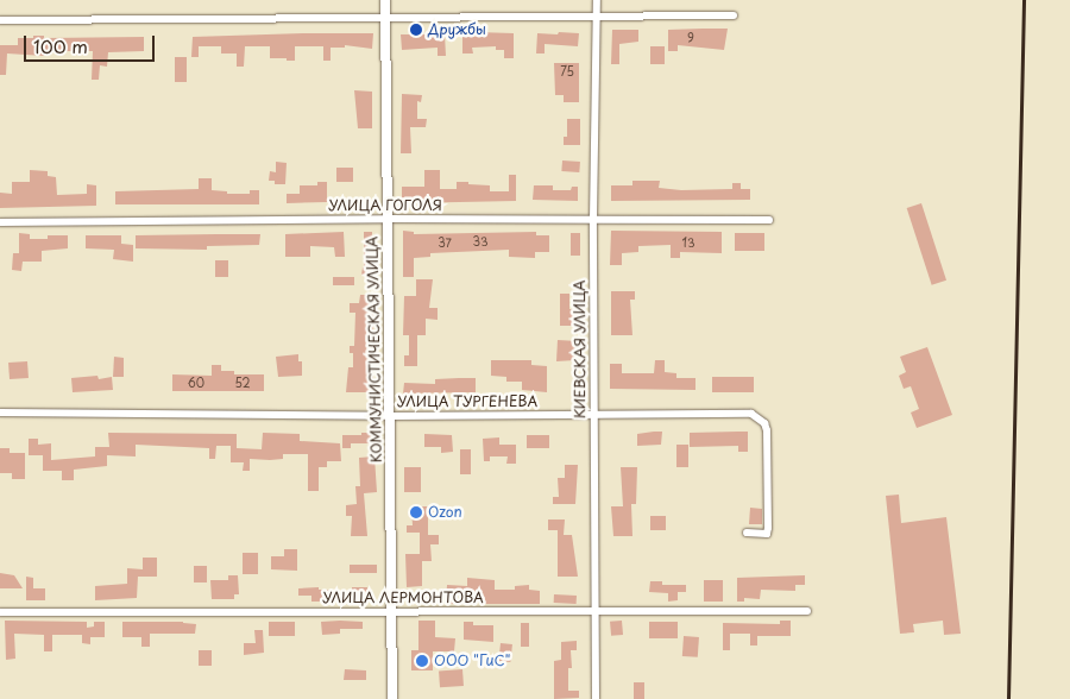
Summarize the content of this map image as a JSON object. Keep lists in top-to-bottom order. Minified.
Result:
{"streets":{"street":["УЛИЦА ГОГОЛЯ","КОММУНИСТИЧЕСКАЯ УЛИЦА","КИЕВСКАЯ УЛИЦА","УЛИЦА ТУРГЕНЕВА","УЛИЦА ЛЕРМОНТОВА"]},"crossings":[["УЛИЦА ГОГОЛЯ","КОММУНИСТИЧЕСКАЯ УЛИЦА"],["УЛИЦА ГОГОЛЯ","КИЕВСКАЯ УЛИЦА"],["КОММУНИСТИЧЕСКАЯ УЛИЦА","УЛИЦА ТУРГЕНЕВА"],["КОММУНИСТИЧЕСКАЯ УЛИЦА","УЛИЦА ЛЕРМОНТОВА"],["КИЕВСКАЯ УЛИЦА","УЛИЦА ТУРГЕНЕВА"],["КИЕВСКАЯ УЛИЦА","УЛИЦА ЛЕРМОНТОВА"]],"places":["Дружбы","Ozon","ООО \"ГиС\""],"house_numbers":["9","75","33","37","13","60","52"],"scale_bar":"100 m"}
